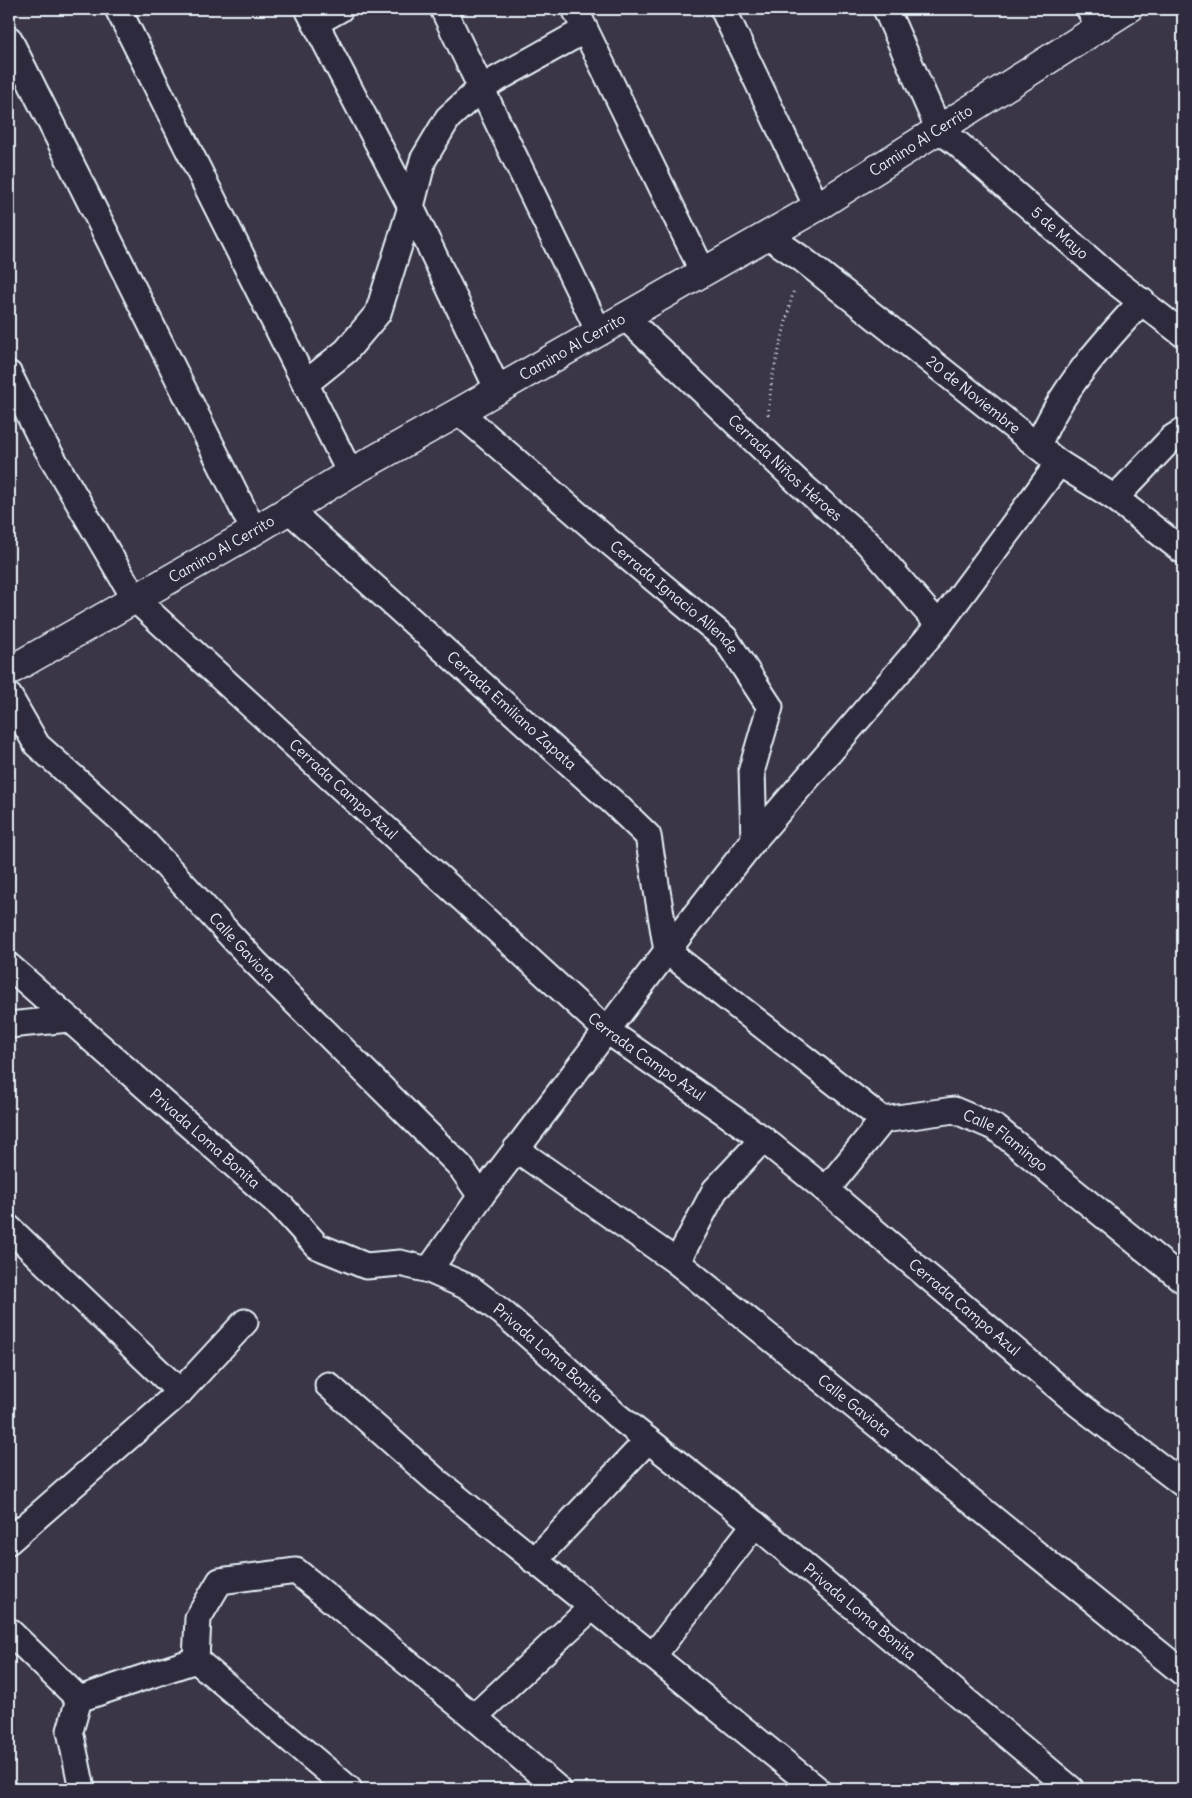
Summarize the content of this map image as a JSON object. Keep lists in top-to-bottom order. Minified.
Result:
{"streets":{"street":["Camino Al Cerrito","5 de Mayo","20 de Noviembre","Cerrada Niños Héroes","Cerrada Ignacio Allende","Cerrada Emiliano Zapata","Cerrada Campo Azul","Calle Gaviota","Privada Loma Bonita","Calle Flamingo"]},"crossings":[["Camino Al Cerrito","5 de Mayo"],["Camino Al Cerrito","20 de Noviembre"],["Camino Al Cerrito","Cerrada Niños Héroes"],["Camino Al Cerrito","Cerrada Ignacio Allende"],["Camino Al Cerrito","Cerrada Emiliano Zapata"],["Camino Al Cerrito","Cerrada Campo Azul"]]}
